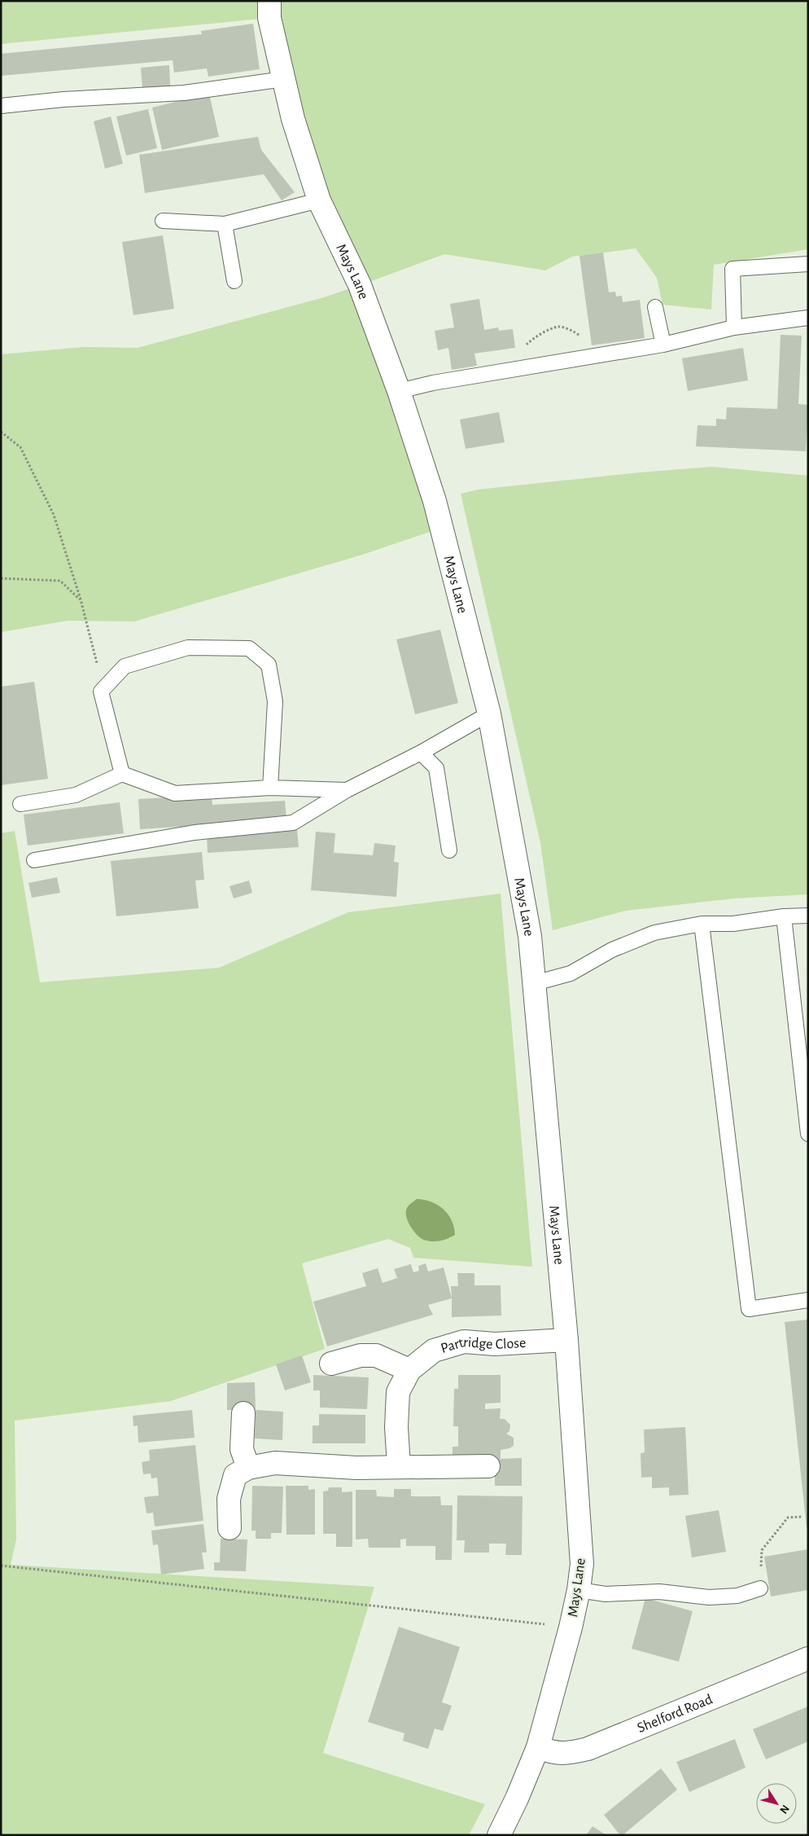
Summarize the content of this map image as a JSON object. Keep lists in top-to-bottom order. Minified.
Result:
{"streets":{"street":["Mays Lane","Partridge Close","Shelford Road"]},"crossings":[["Mays Lane","Partridge Close"],["Mays Lane","Shelford Road"]],"north":"bottom right"}
